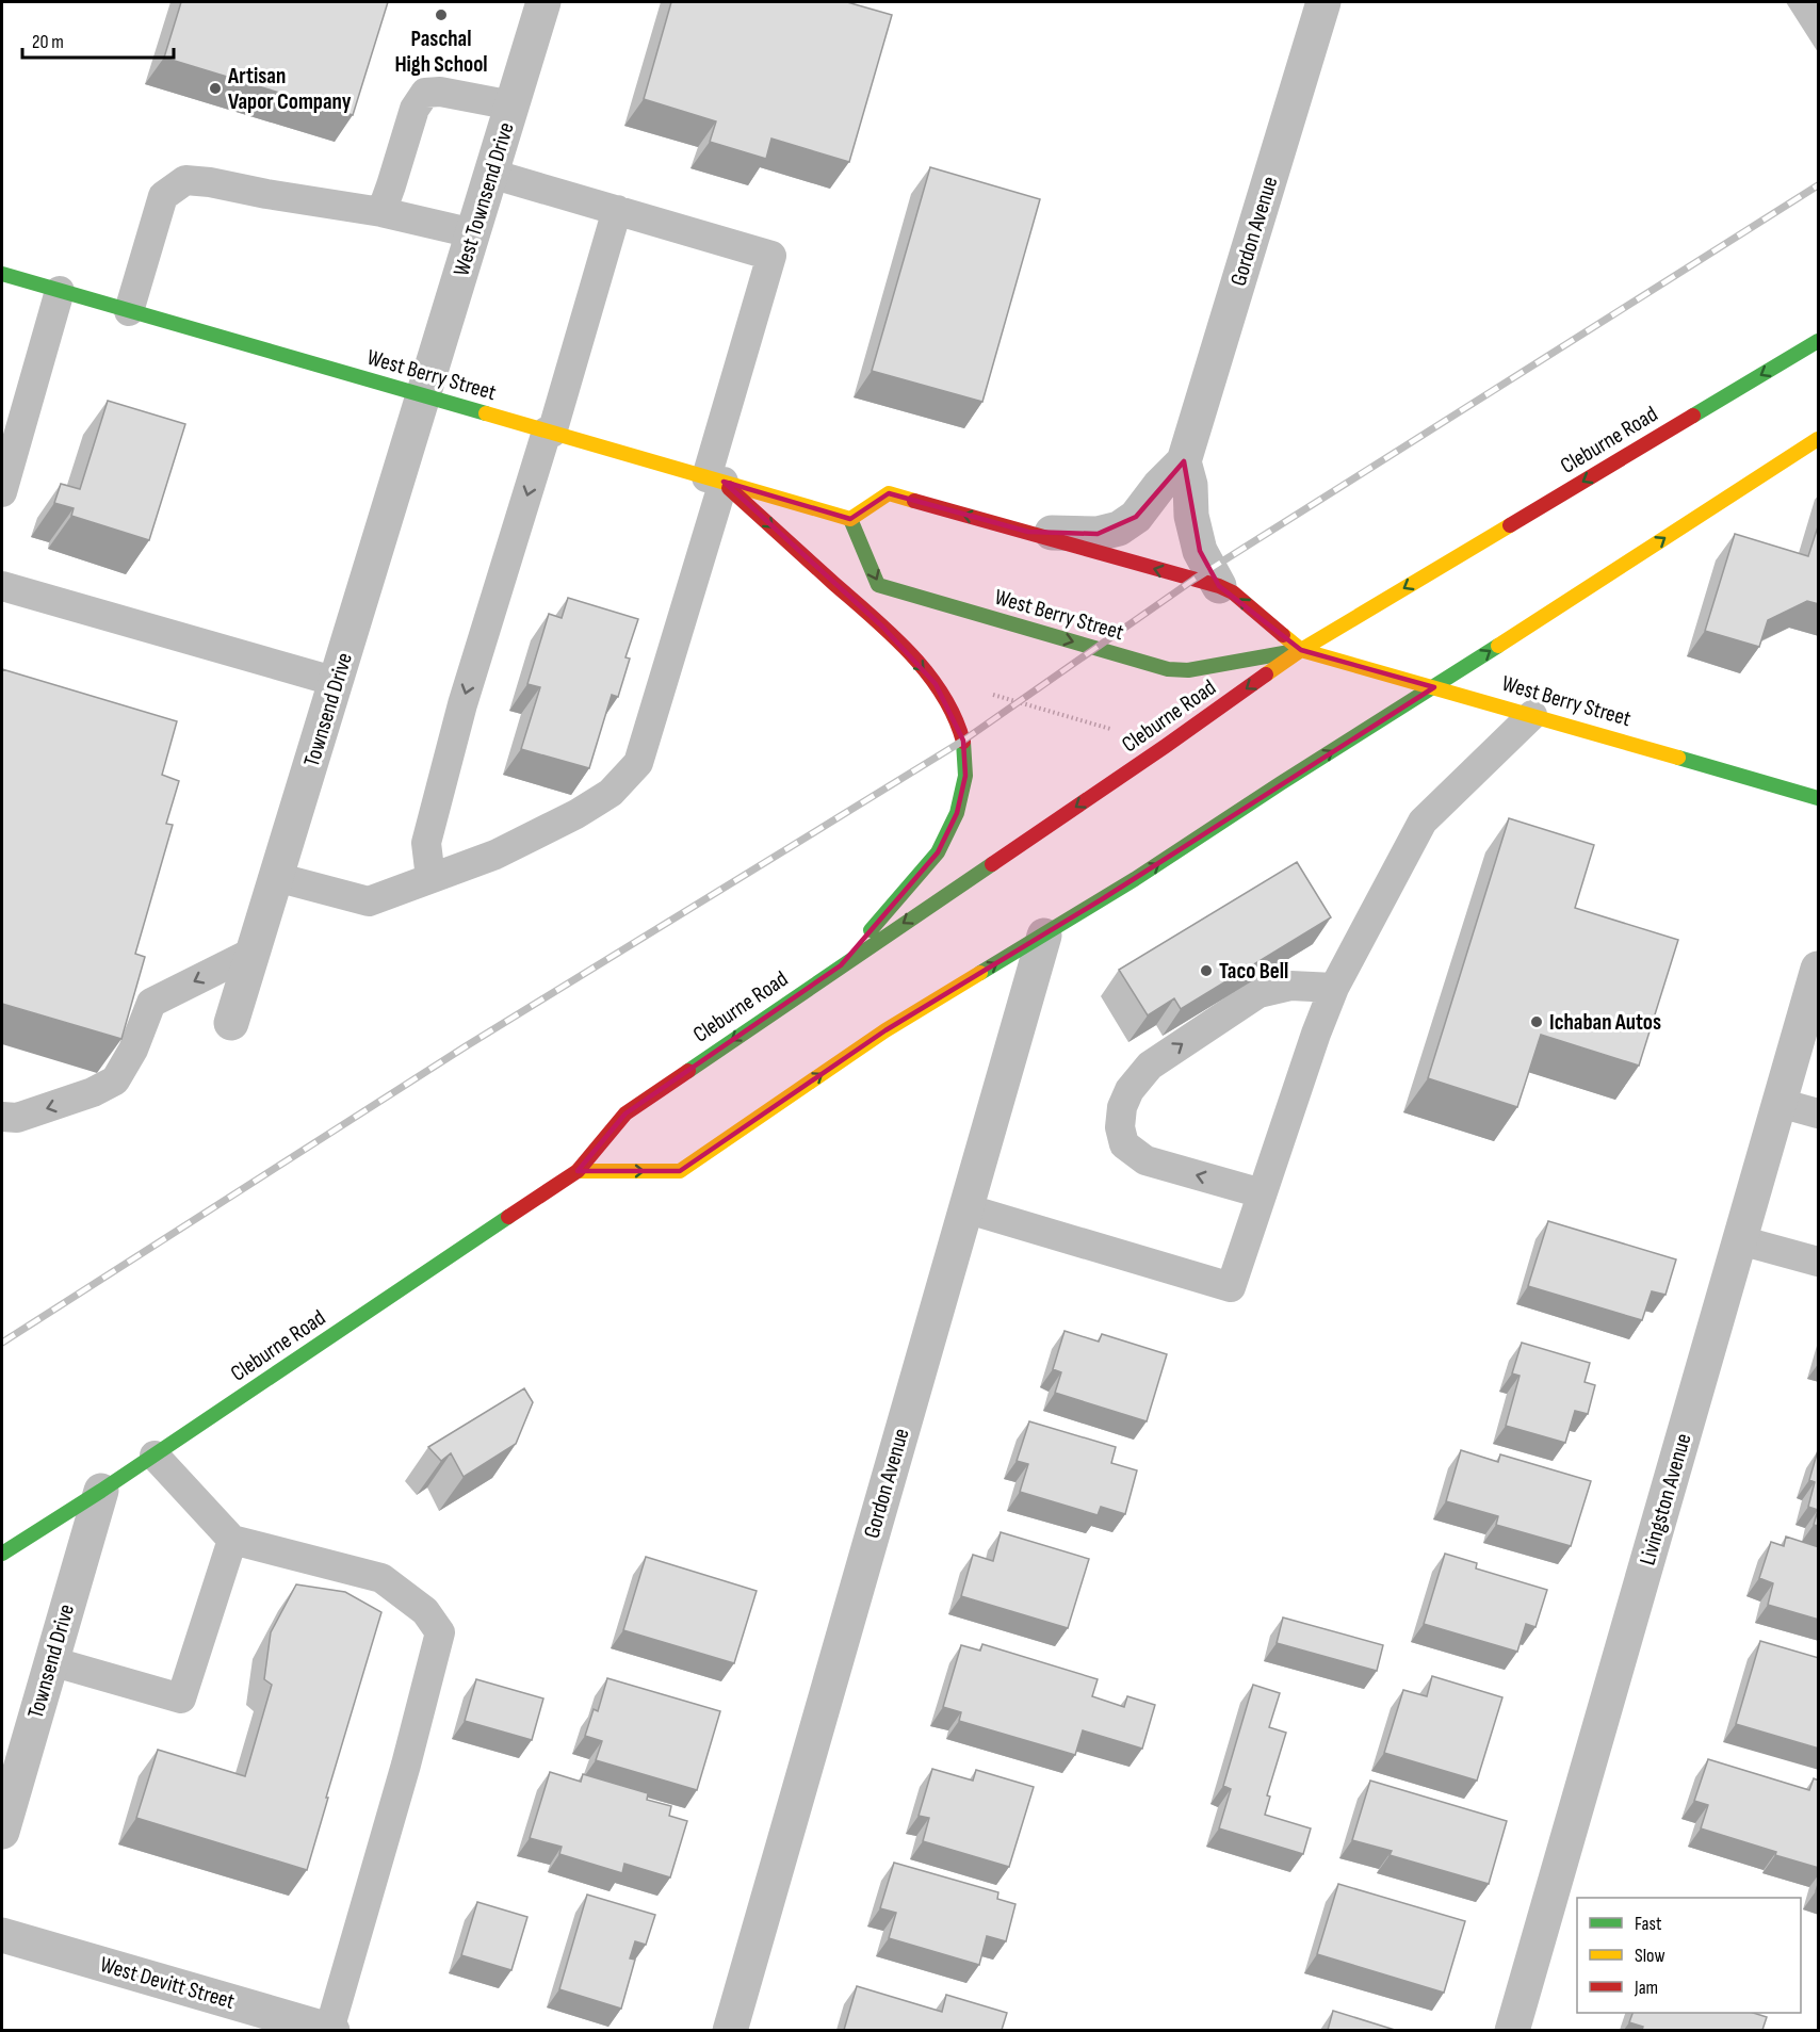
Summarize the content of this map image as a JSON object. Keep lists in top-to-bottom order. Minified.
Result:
{"streets":{"main road":["West Berry Street","Cleburne Road"],"street":["West Townsend Drive","Gordon Avenue","Townsend Drive","Livingston Avenue","West Devitt Street"]},"crossings":[["West Townsend Drive","West Berry Street"],["West Townsend Drive","Townsend Drive"],["Gordon Avenue","West Berry Street"],["West Berry Street","Cleburne Road"],["West Berry Street","Townsend Drive"],["Cleburne Road","Townsend Drive"]],"places":["Paschal High School","Artisan Vapor Company","Taco Bell","Ichaban Autos"],"legend":["Fast","Slow","Jam"],"scale_bar":"20 m"}
